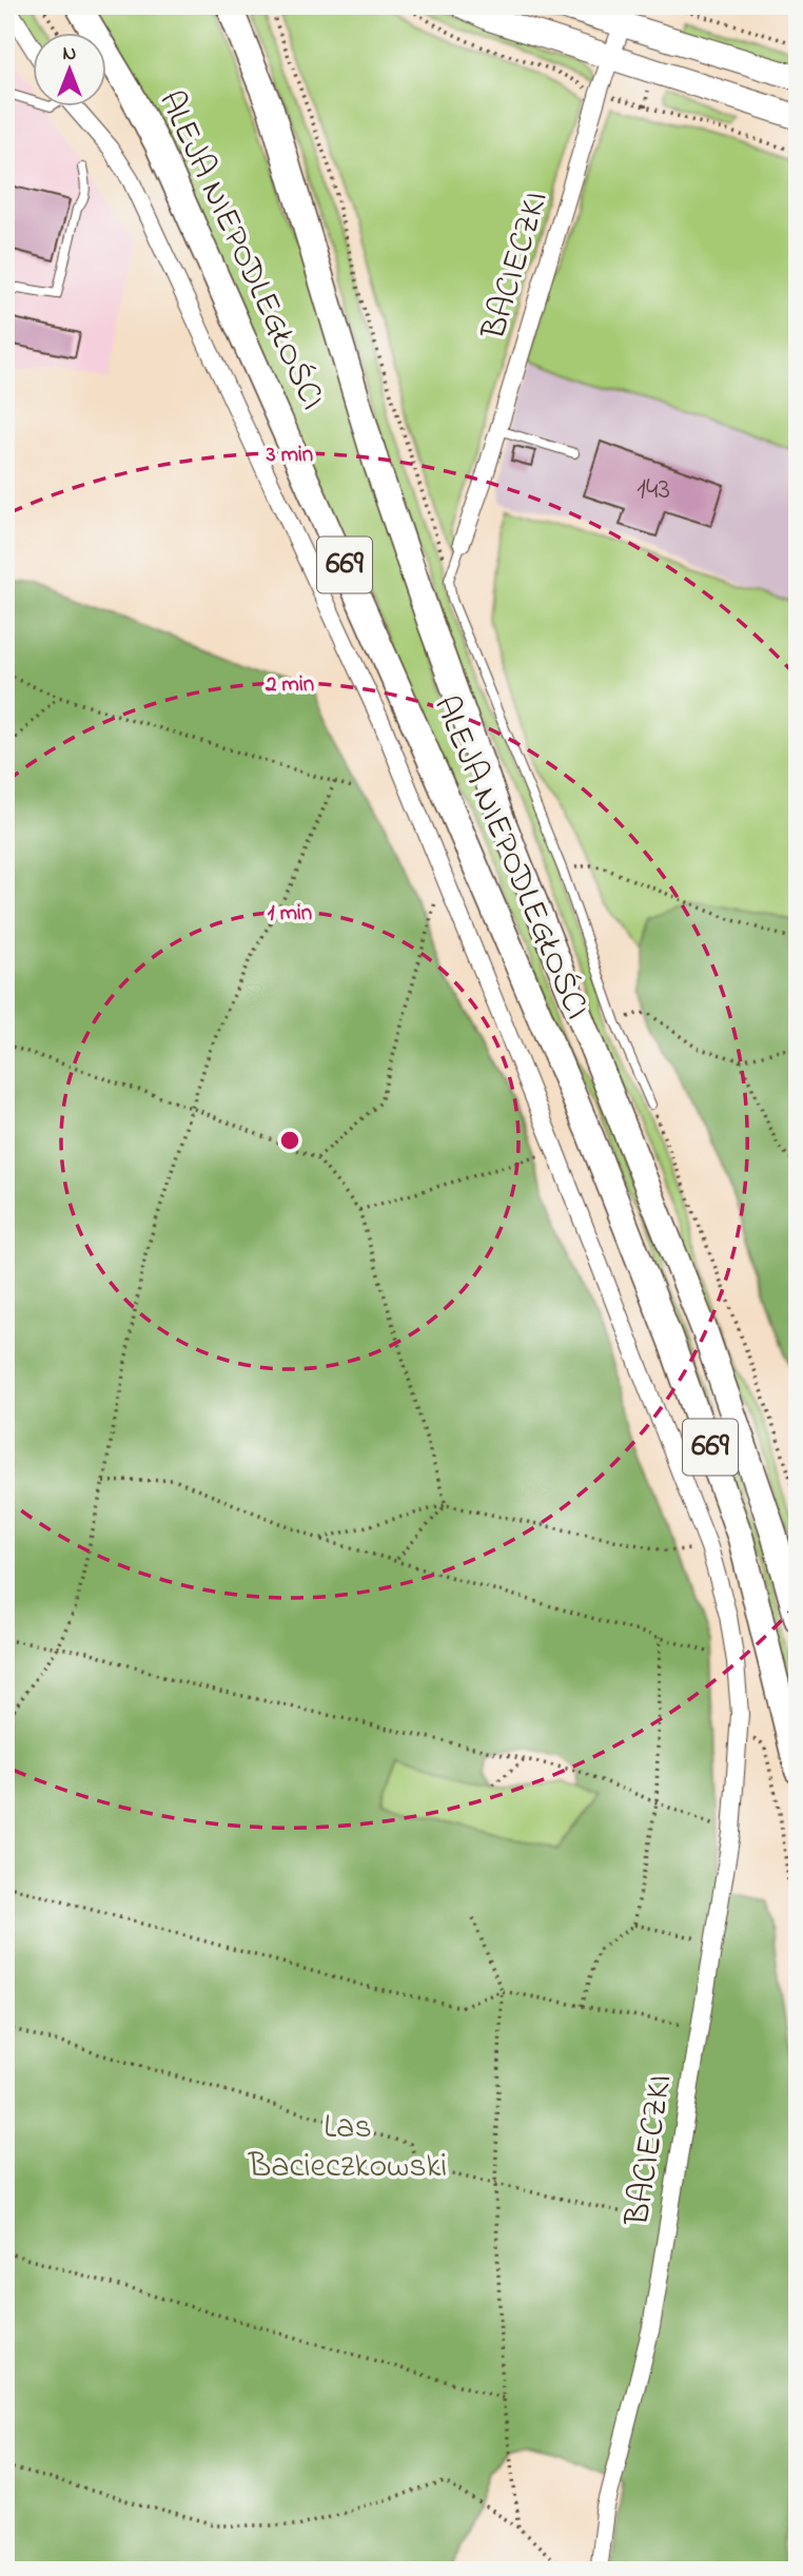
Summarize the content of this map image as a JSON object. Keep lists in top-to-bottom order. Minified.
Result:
{"streets":{"main road":["ALEJA NIEPODLEGŁOŚCI","669"],"street":["BACIECZKI"]},"parks":["Las Bacieczkowski"],"house_numbers":["143"],"north":"top","rings":["3 min","2 min","1 min"]}
